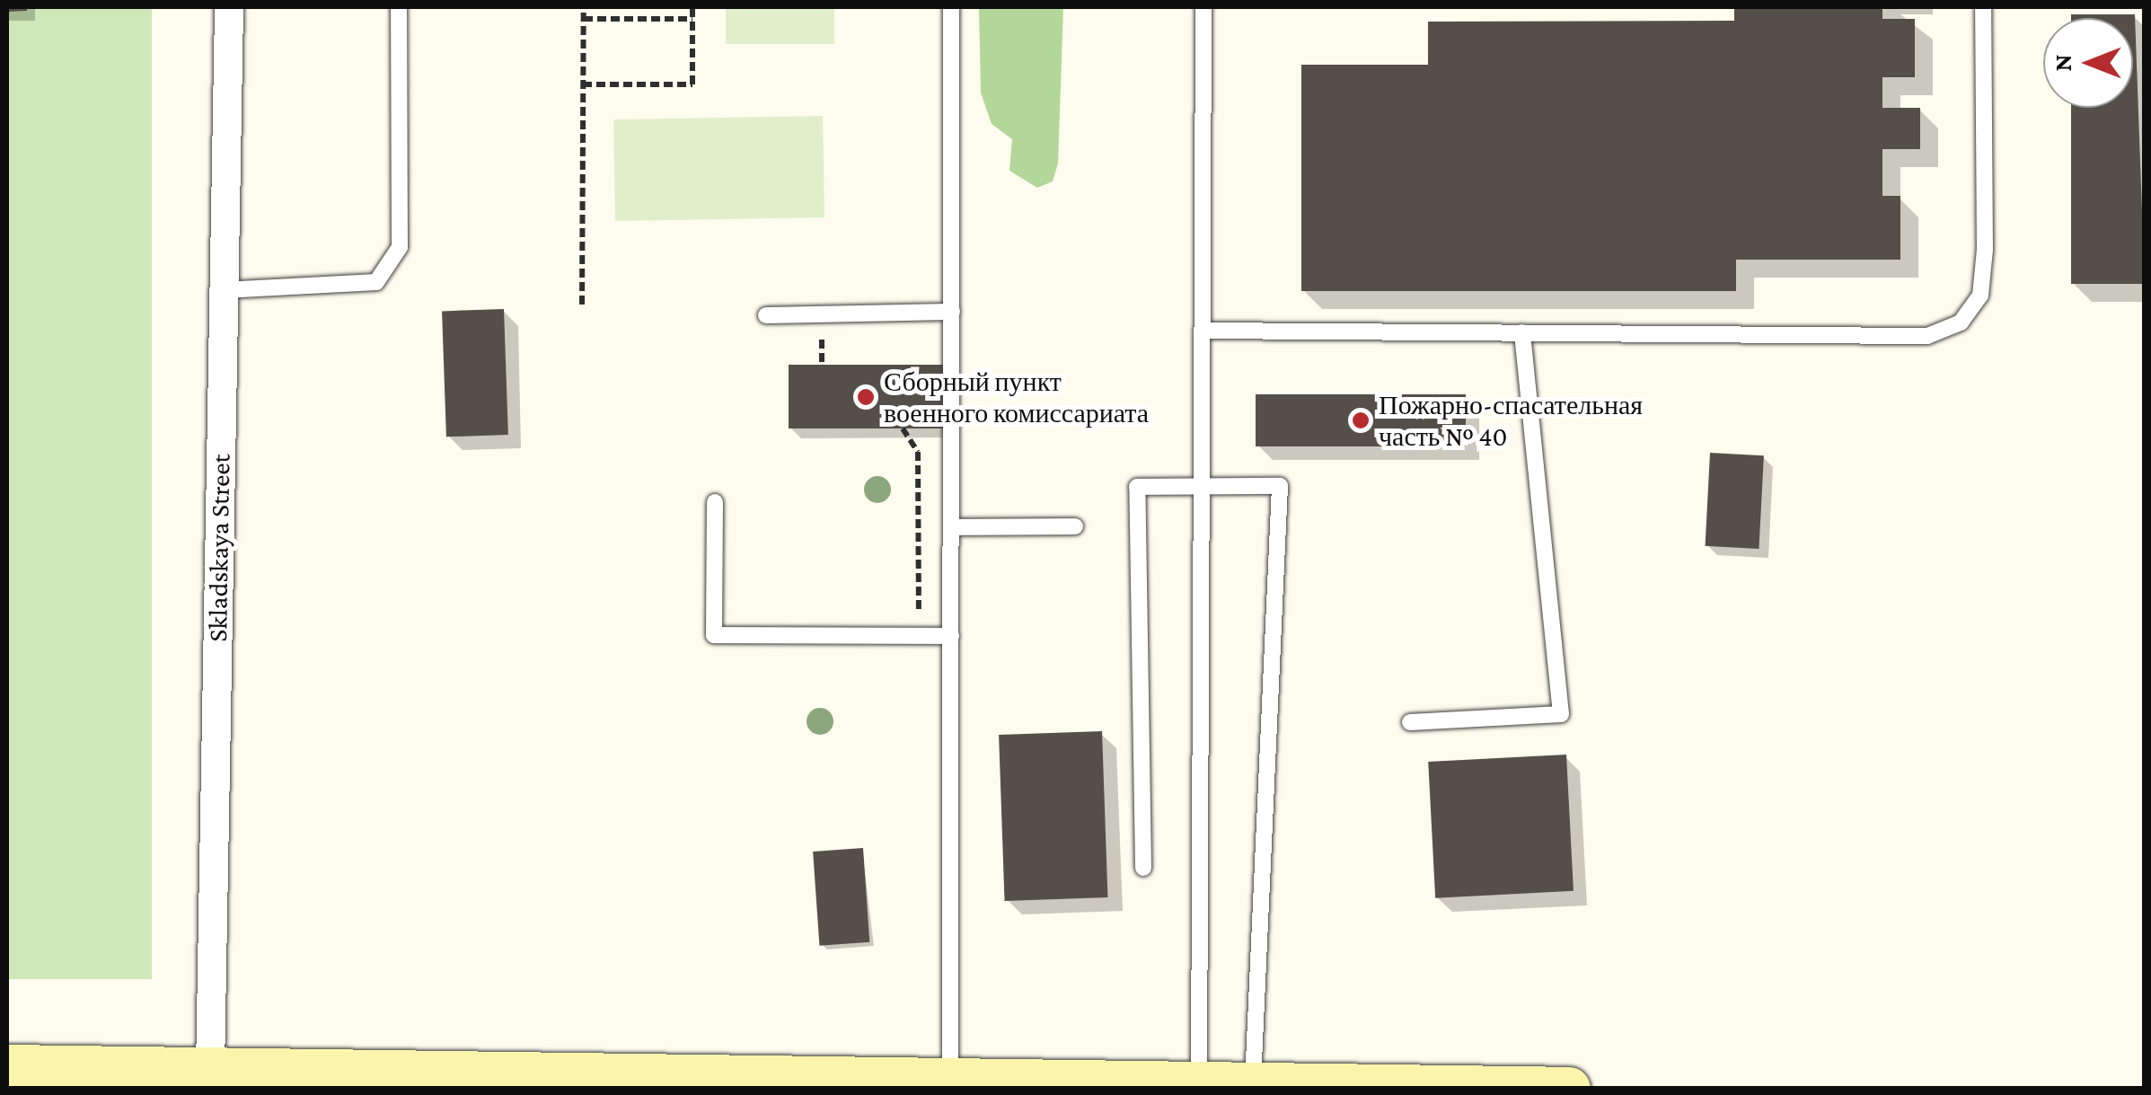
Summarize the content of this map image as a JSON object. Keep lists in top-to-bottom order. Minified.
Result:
{"streets":{"street":["Skladskaya Street"]},"places":["Сборный пункт военного комиссариата","Пожарно-спасательная часть № 40"],"north":"left"}
